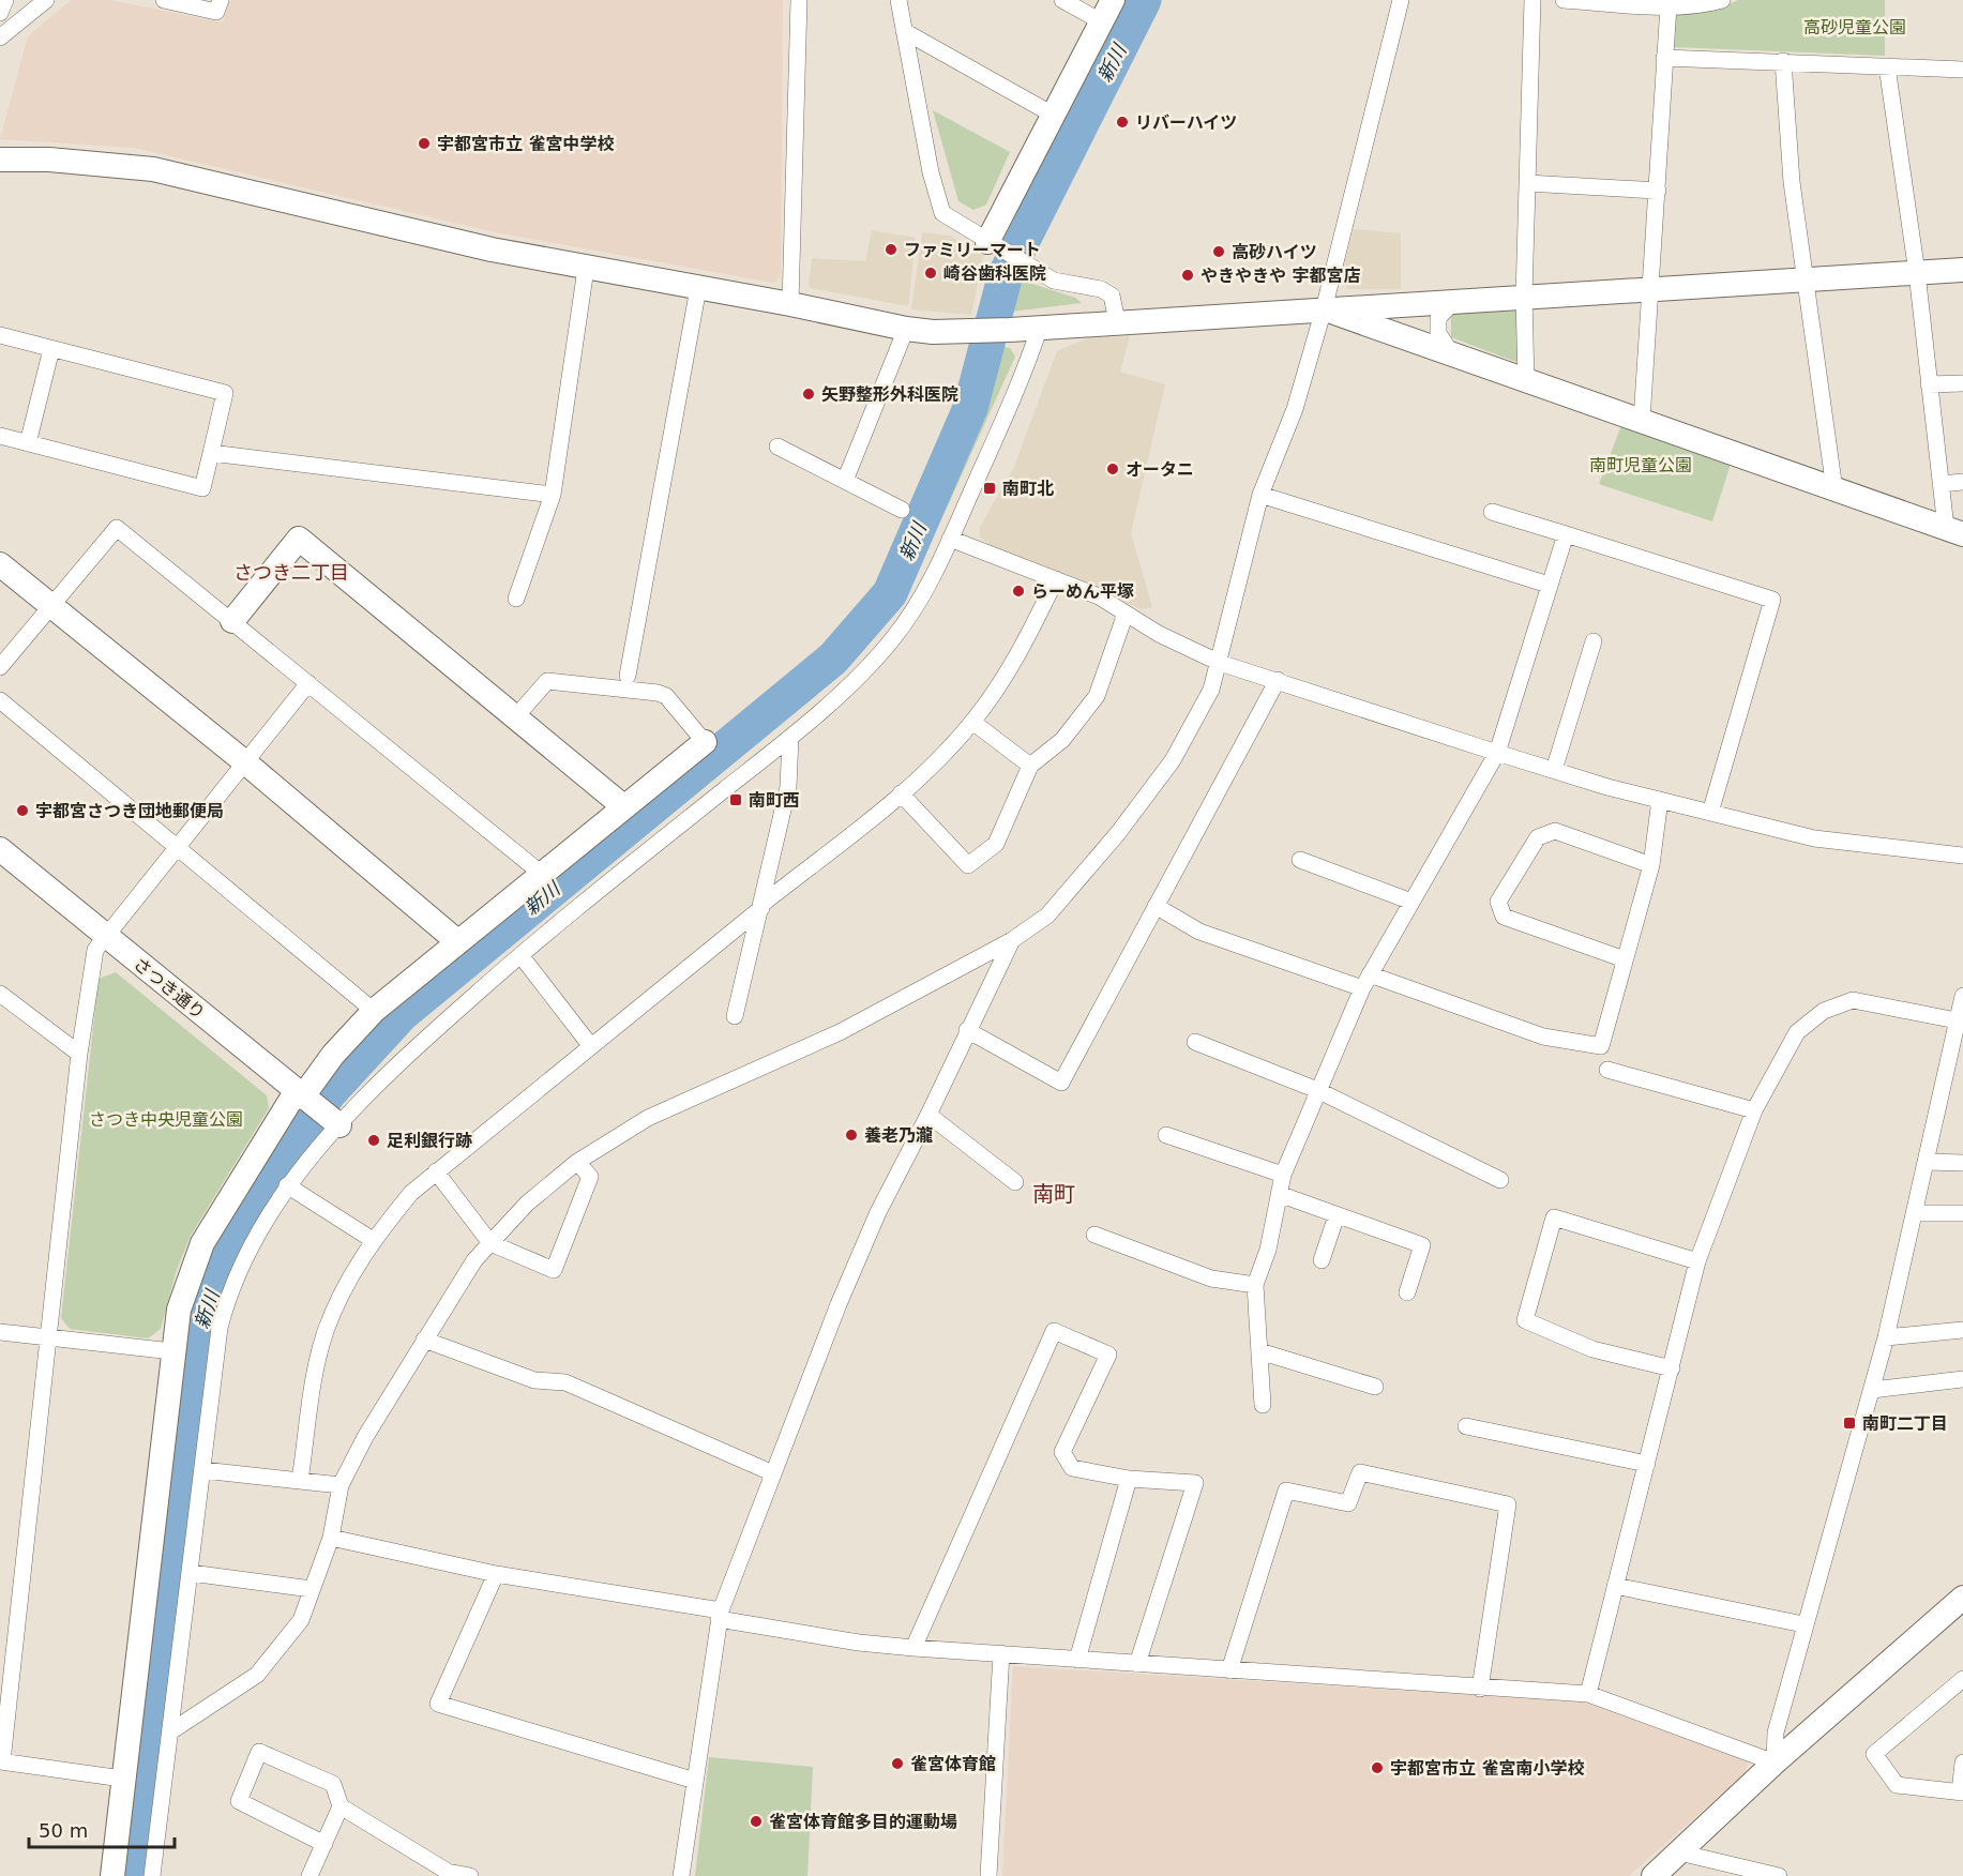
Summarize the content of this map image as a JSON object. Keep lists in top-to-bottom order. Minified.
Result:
{"streets":{"street":["さつき通り"]},"districts":["さつき二丁目","南町"],"water":["新川"],"parks":["高砂児童公園","南町児童公園","さつき中央児童公園"],"places":{"other":["リバーハイツ","宇都宮市立 雀宮中学校","ファミリーマート","高砂ハイツ","崎谷歯科医院","やきやきや 宇都宮店","矢野整形外科医院","オータニ","らーめん平塚","宇都宮さつき団地郵便局","養老乃瀧","足利銀行跡","雀宮体育館","宇都宮市立 雀宮南小学校","雀宮体育館多目的運動場"],"transit":["南町北","南町西","南町二丁目"]},"scale_bar":"50 m"}
